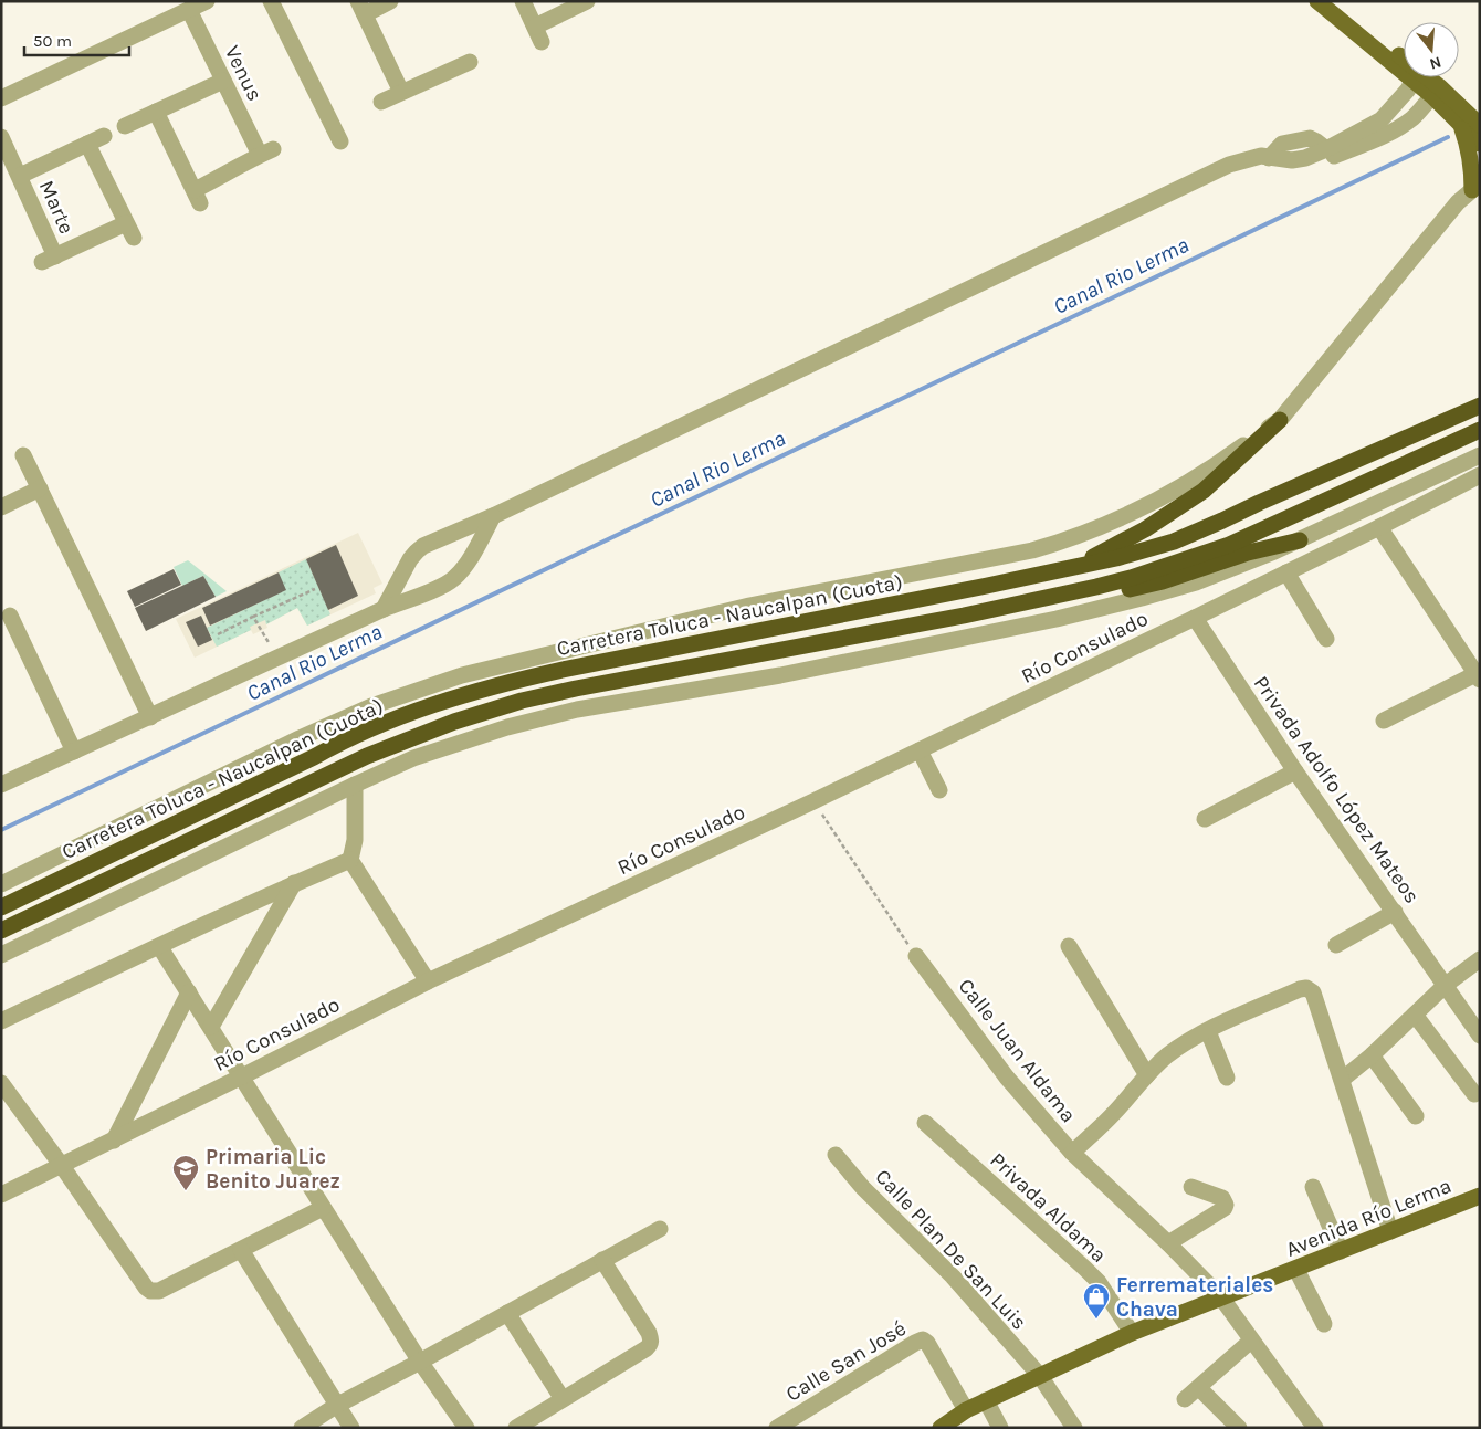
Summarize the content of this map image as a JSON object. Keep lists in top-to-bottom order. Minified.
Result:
{"streets":{"highway":["Carretera Toluca - Naucalpan (Cuota)"],"main road":["Avenida Río Lerma"],"street":["Venus","Marte","Río Consulado","Privada Adolfo López Mateos","Calle Juan Aldama","Privada Aldama","Calle Plan De San Luis","Calle San José"]},"crossings":[["Río Consulado","Privada Adolfo López Mateos"],["Calle Juan Aldama","Avenida Río Lerma"],["Privada Aldama","Avenida Río Lerma"],["Avenida Río Lerma","Calle Plan De San Luis"],["Avenida Río Lerma","Calle San José"]],"water":["Canal Rio Lerma"],"places":{"school or university":["Primaria Lic Benito Juarez"],"shop":["Ferremateriales Chava"]},"scale_bar":"50 m","north":"bottom"}
